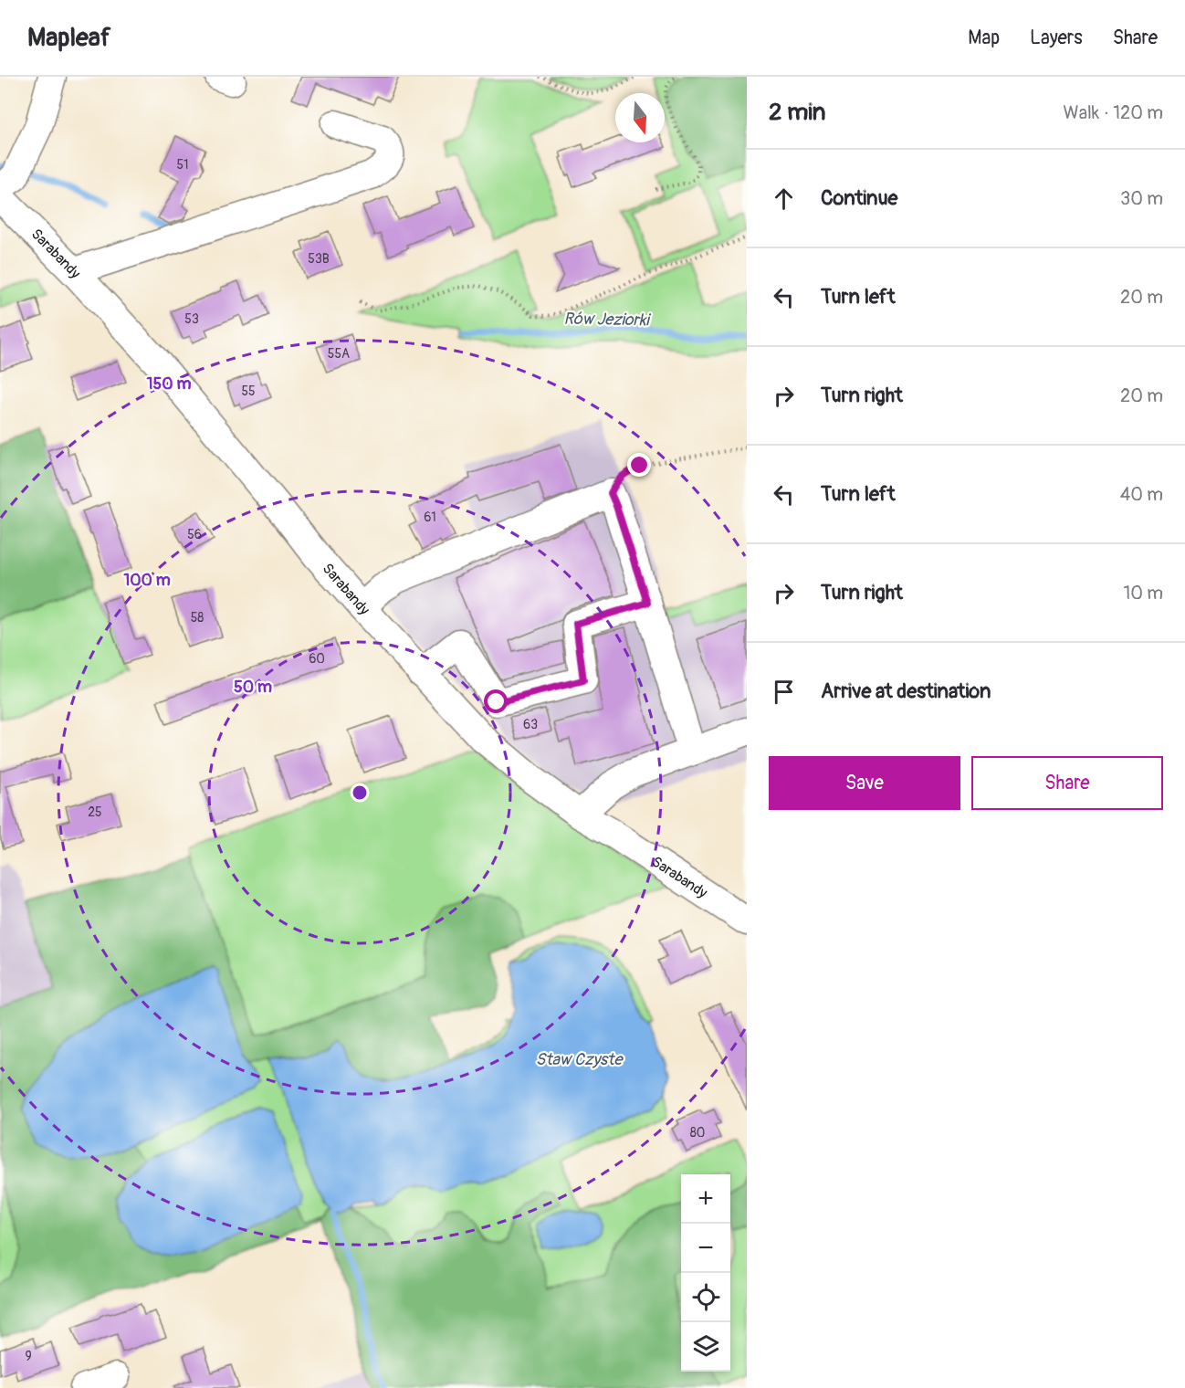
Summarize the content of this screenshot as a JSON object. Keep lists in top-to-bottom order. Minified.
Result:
{"streets":{"street":["Sarabandy"]},"water":["Rów Jeziorki","Staw Czyste"],"house_numbers":["51","53B","53","55A","55","61","56","58","60","63","25","80","9"],"north":"bottom","page":{"header":"Mapleaf","nav":["Map","Layers","Share"],"heading":["2 min","Walk · 120 m"],"list":[["Continue","30 m"],["Turn left","20 m"],["Turn right","20 m"],["Turn left","40 m"],["Turn right","10 m"],"Arrive at destination"],"buttons":["Save","Share"],"map_buttons":["+","−"]},"rings":["150 m","100 m","50 m"]}
